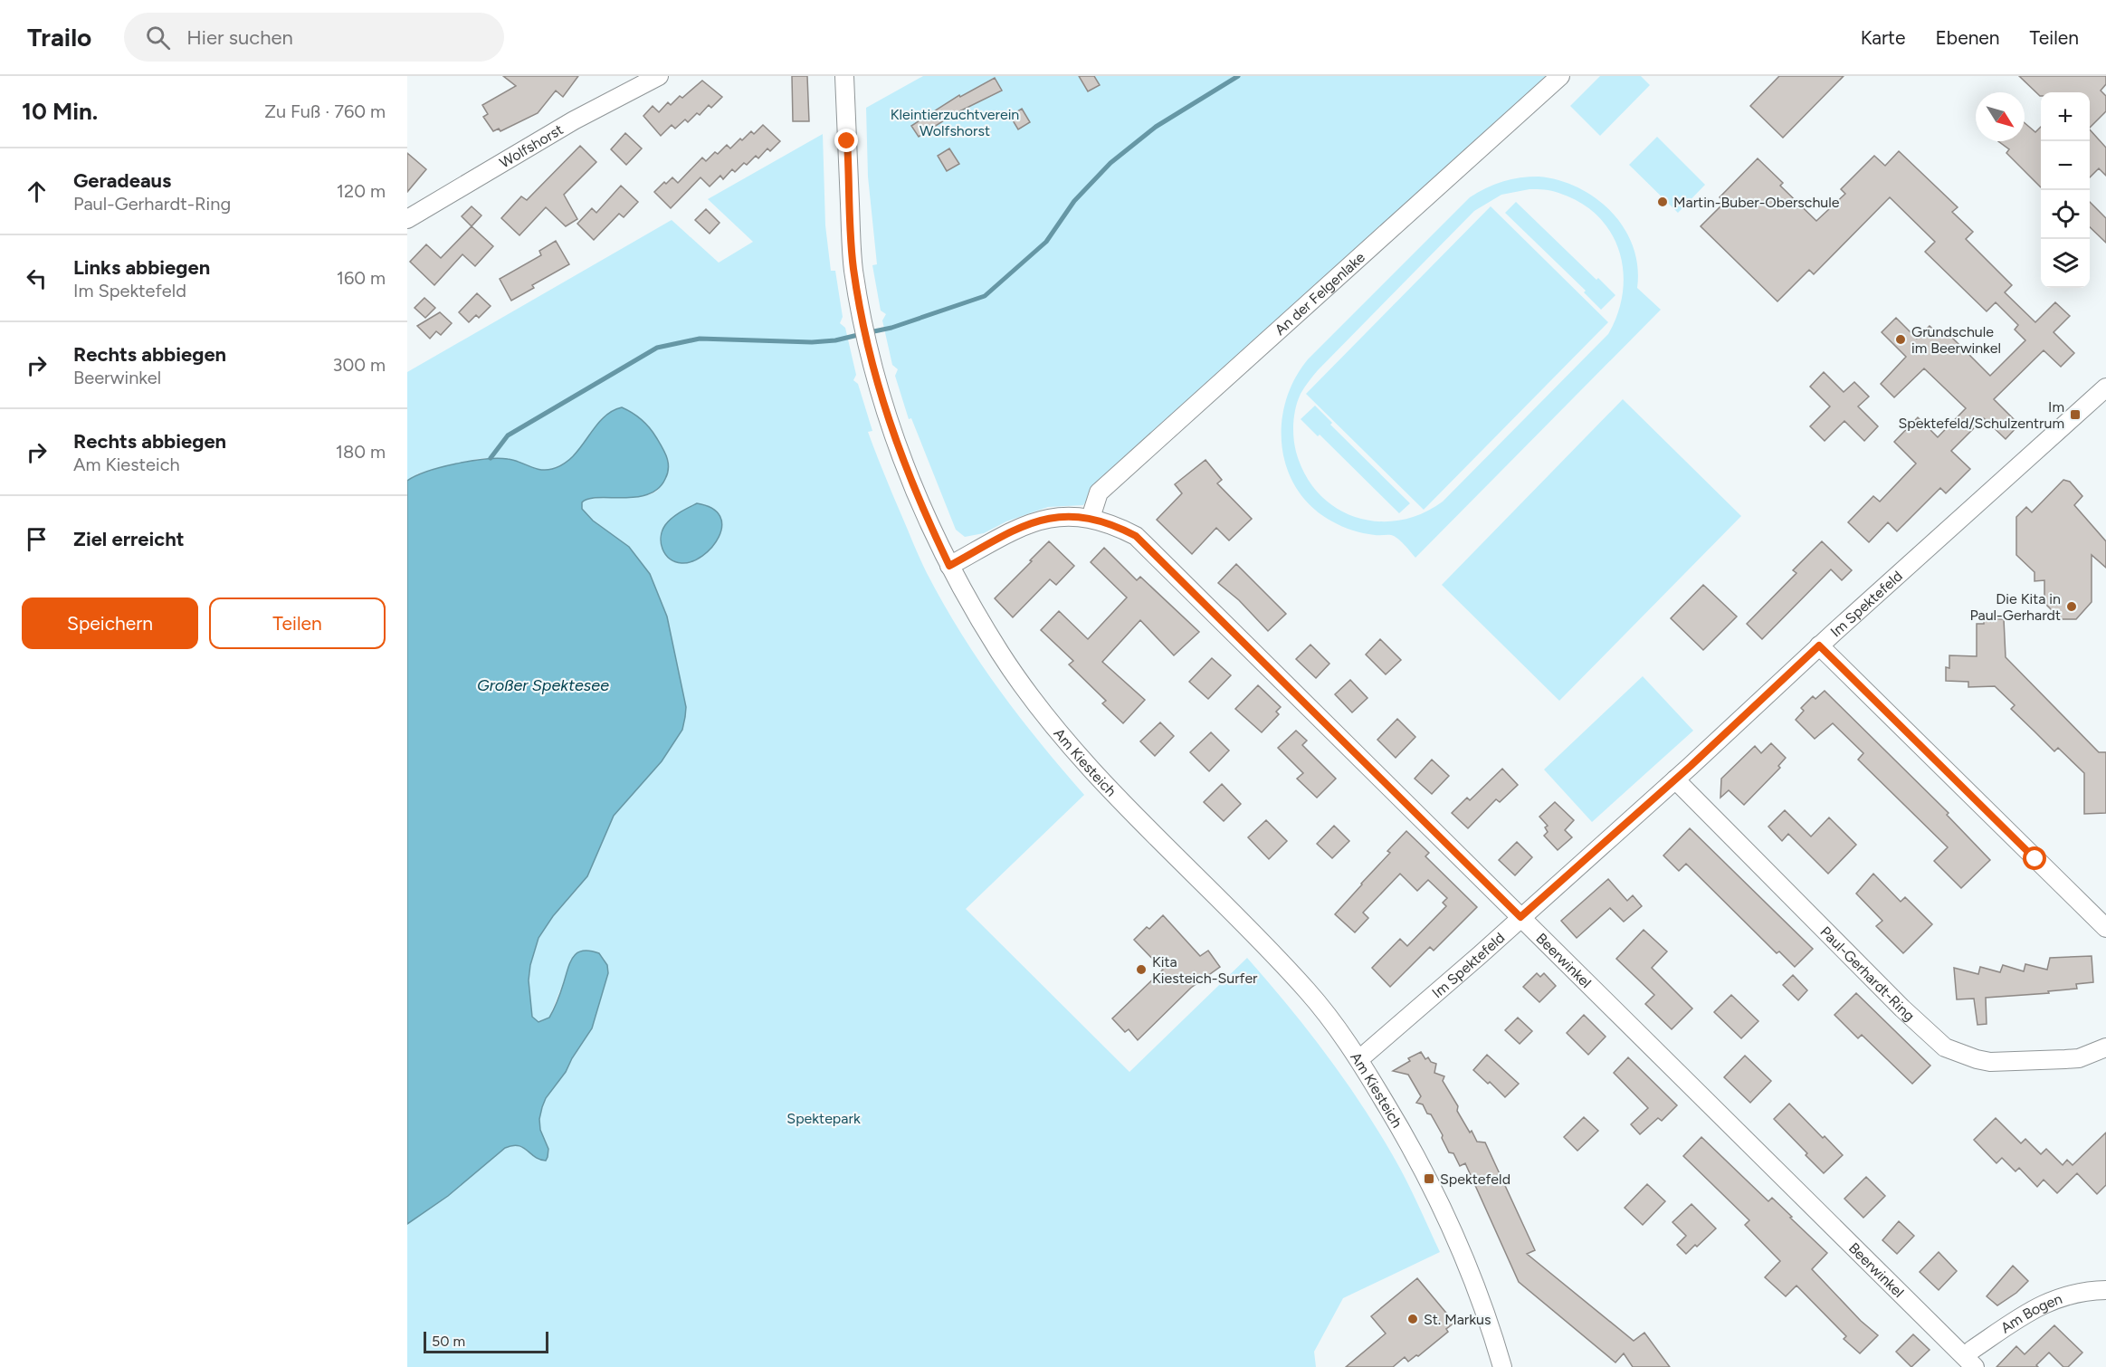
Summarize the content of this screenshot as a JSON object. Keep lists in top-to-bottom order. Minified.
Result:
{"streets":{"street":["Wolfshorst","An der Felgenlake","Im Spektefeld","Am Kiesteich","Beerwinkel","Paul-Gerhardt-Ring","Am Bogen"]},"crossings":[["An der Felgenlake","Beerwinkel"],["Im Spektefeld","Am Kiesteich"],["Im Spektefeld","Beerwinkel"],["Im Spektefeld","Paul-Gerhardt-Ring"],["Am Kiesteich","Beerwinkel"],["Beerwinkel","Am Bogen"]],"water":["Großer Spektesee"],"parks":["Kleintierzuchtverein Wolfshorst","Spektepark"],"places":{"other":["Martin-Buber-Oberschule","Grundschule im Beerwinkel","Die Kita in Paul-Gerhardt","Kita Kiesteich-Surfer","St. Markus"],"transit":["Im Spektefeld/Schulzentrum","Spektefeld"]},"scale_bar":"50 m","north":"bottom right","page":{"header":"Trailo","search":"Hier suchen","nav":["Karte","Ebenen","Teilen"],"heading":["10 Min.","Zu Fuß · 760 m"],"map_buttons":["+","−"],"list":[["Geradeaus","Paul-Gerhardt-Ring","120 m"],["Links abbiegen","Im Spektefeld","160 m"],["Rechts abbiegen","Beerwinkel","300 m"],["Rechts abbiegen","Am Kiesteich","180 m"],"Ziel erreicht"],"buttons":["Speichern","Teilen"],"scale":"50 m"}}
